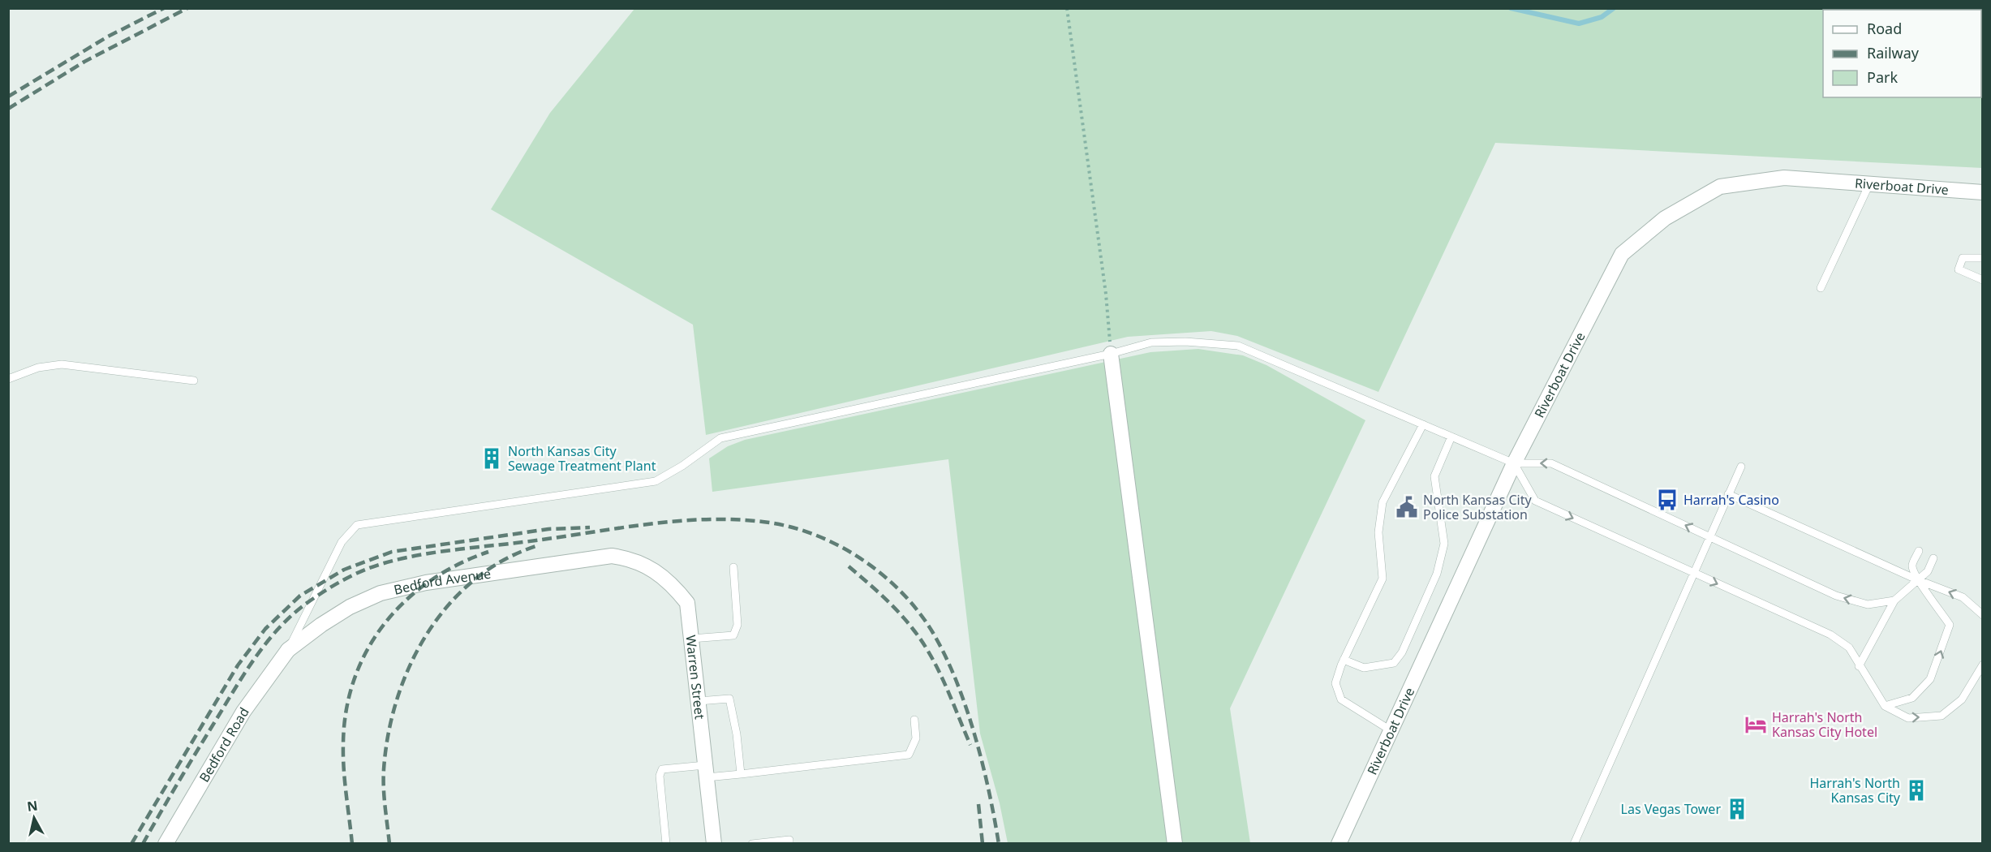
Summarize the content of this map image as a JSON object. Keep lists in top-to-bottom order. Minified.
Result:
{"streets":{"street":["Riverboat Drive","Bedford Avenue","Warren Street","Bedford Road"]},"crossings":[["Bedford Avenue","Warren Street"],["Bedford Avenue","Bedford Road"]],"places":{"building":["North Kansas City Sewage Treatment Plant","Harrah's North Kansas City","Las Vegas Tower"],"bus stop":["Harrah's Casino"],"public building":["North Kansas City Police Substation"],"hotel":["Harrah's North Kansas City Hotel"]},"legend":["Road","Railway","Park"],"north":"top"}
